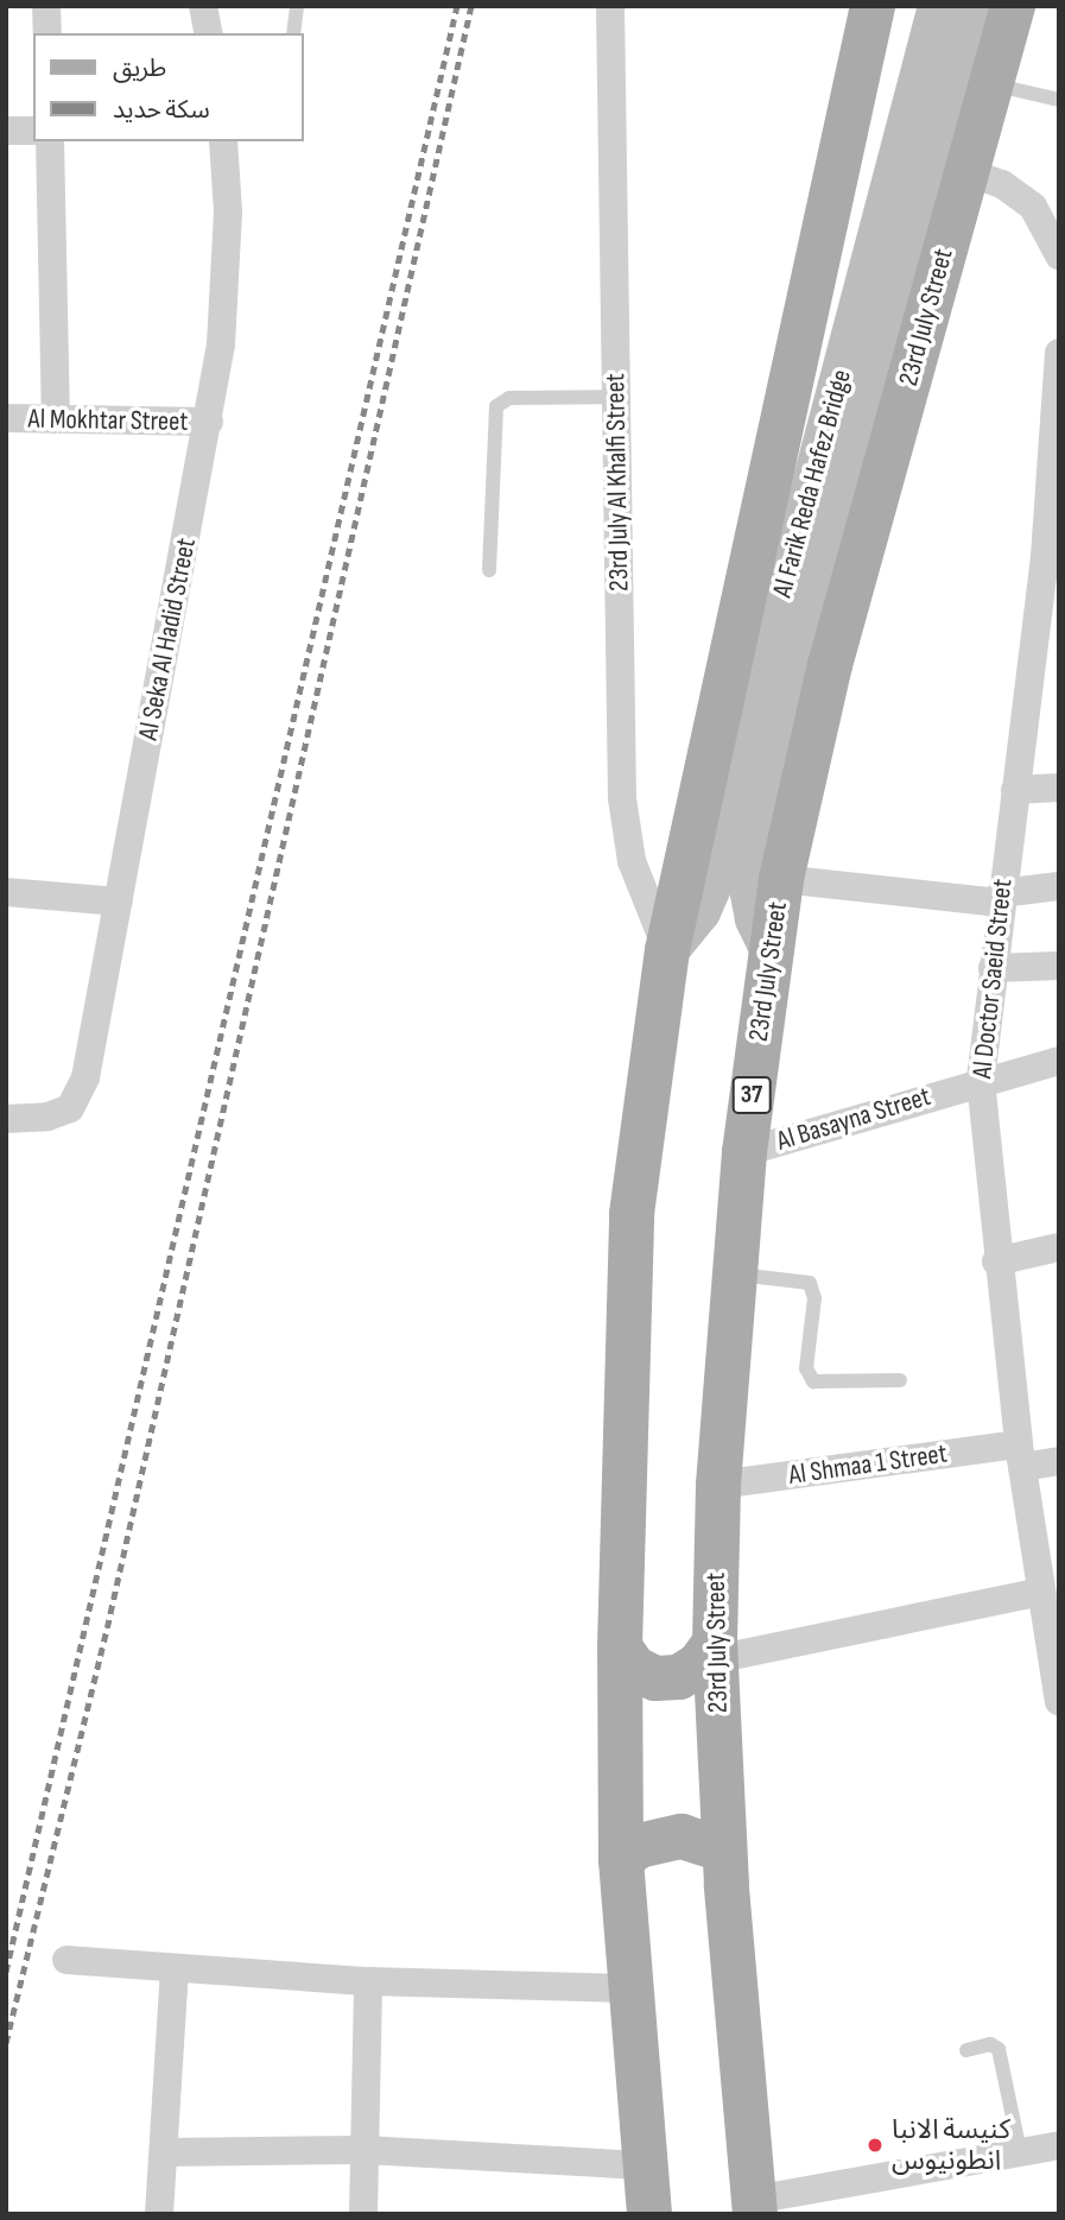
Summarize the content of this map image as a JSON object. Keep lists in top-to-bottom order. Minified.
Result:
{"streets":{"main road":["23rd July Street","Al Farik Reda Hafez Bridge","37"],"street":["Al Mokhtar Street","23rd July Al Khalfi Street","Al Seka Al Hadid Street","Al Doctor Saeid Street","Al Basayna Street","Al Shmaa 1 Street"]},"crossings":[["23rd July Street","Al Farik Reda Hafez Bridge"],["23rd July Street","Al Basayna Street"],["23rd July Street","Al Shmaa 1 Street"],["Al Mokhtar Street","Al Seka Al Hadid Street"],["23rd July Al Khalfi Street","Al Farik Reda Hafez Bridge"],["Al Doctor Saeid Street","Al Basayna Street"],["Al Doctor Saeid Street","Al Shmaa 1 Street"]],"places":["كنيسة الانبا انطونيوس"],"legend":["طريق","سكة حديد"]}
